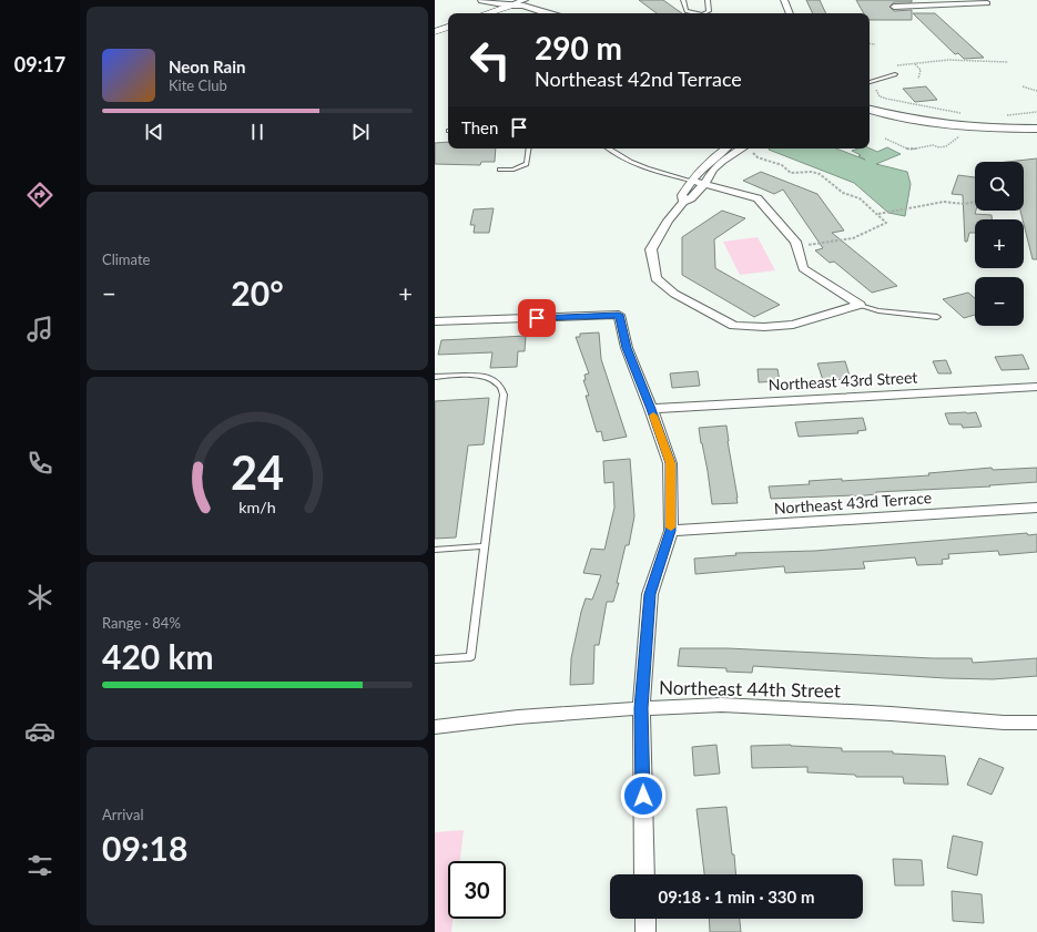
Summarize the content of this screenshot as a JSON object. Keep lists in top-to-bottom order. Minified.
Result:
{"streets":{"street":["Northeast 43rd Street","Northeast 43rd Terrace","Northeast 44th Street"]},"page":{"tabs":"09:17","turn":["290 m","Northeast 42nd Terrace"],"song":["Neon Rain","Kite Club"],"then":"Then","map_buttons":["+","−"],"tile":["Climate",["Range · 84%","420 km"],["Arrival","09:18"]],"heat":["−","20°","+"],"limit":"30","trip":"09:18 · 1 min · 330 m","gauge":["24","km/h"]}}
